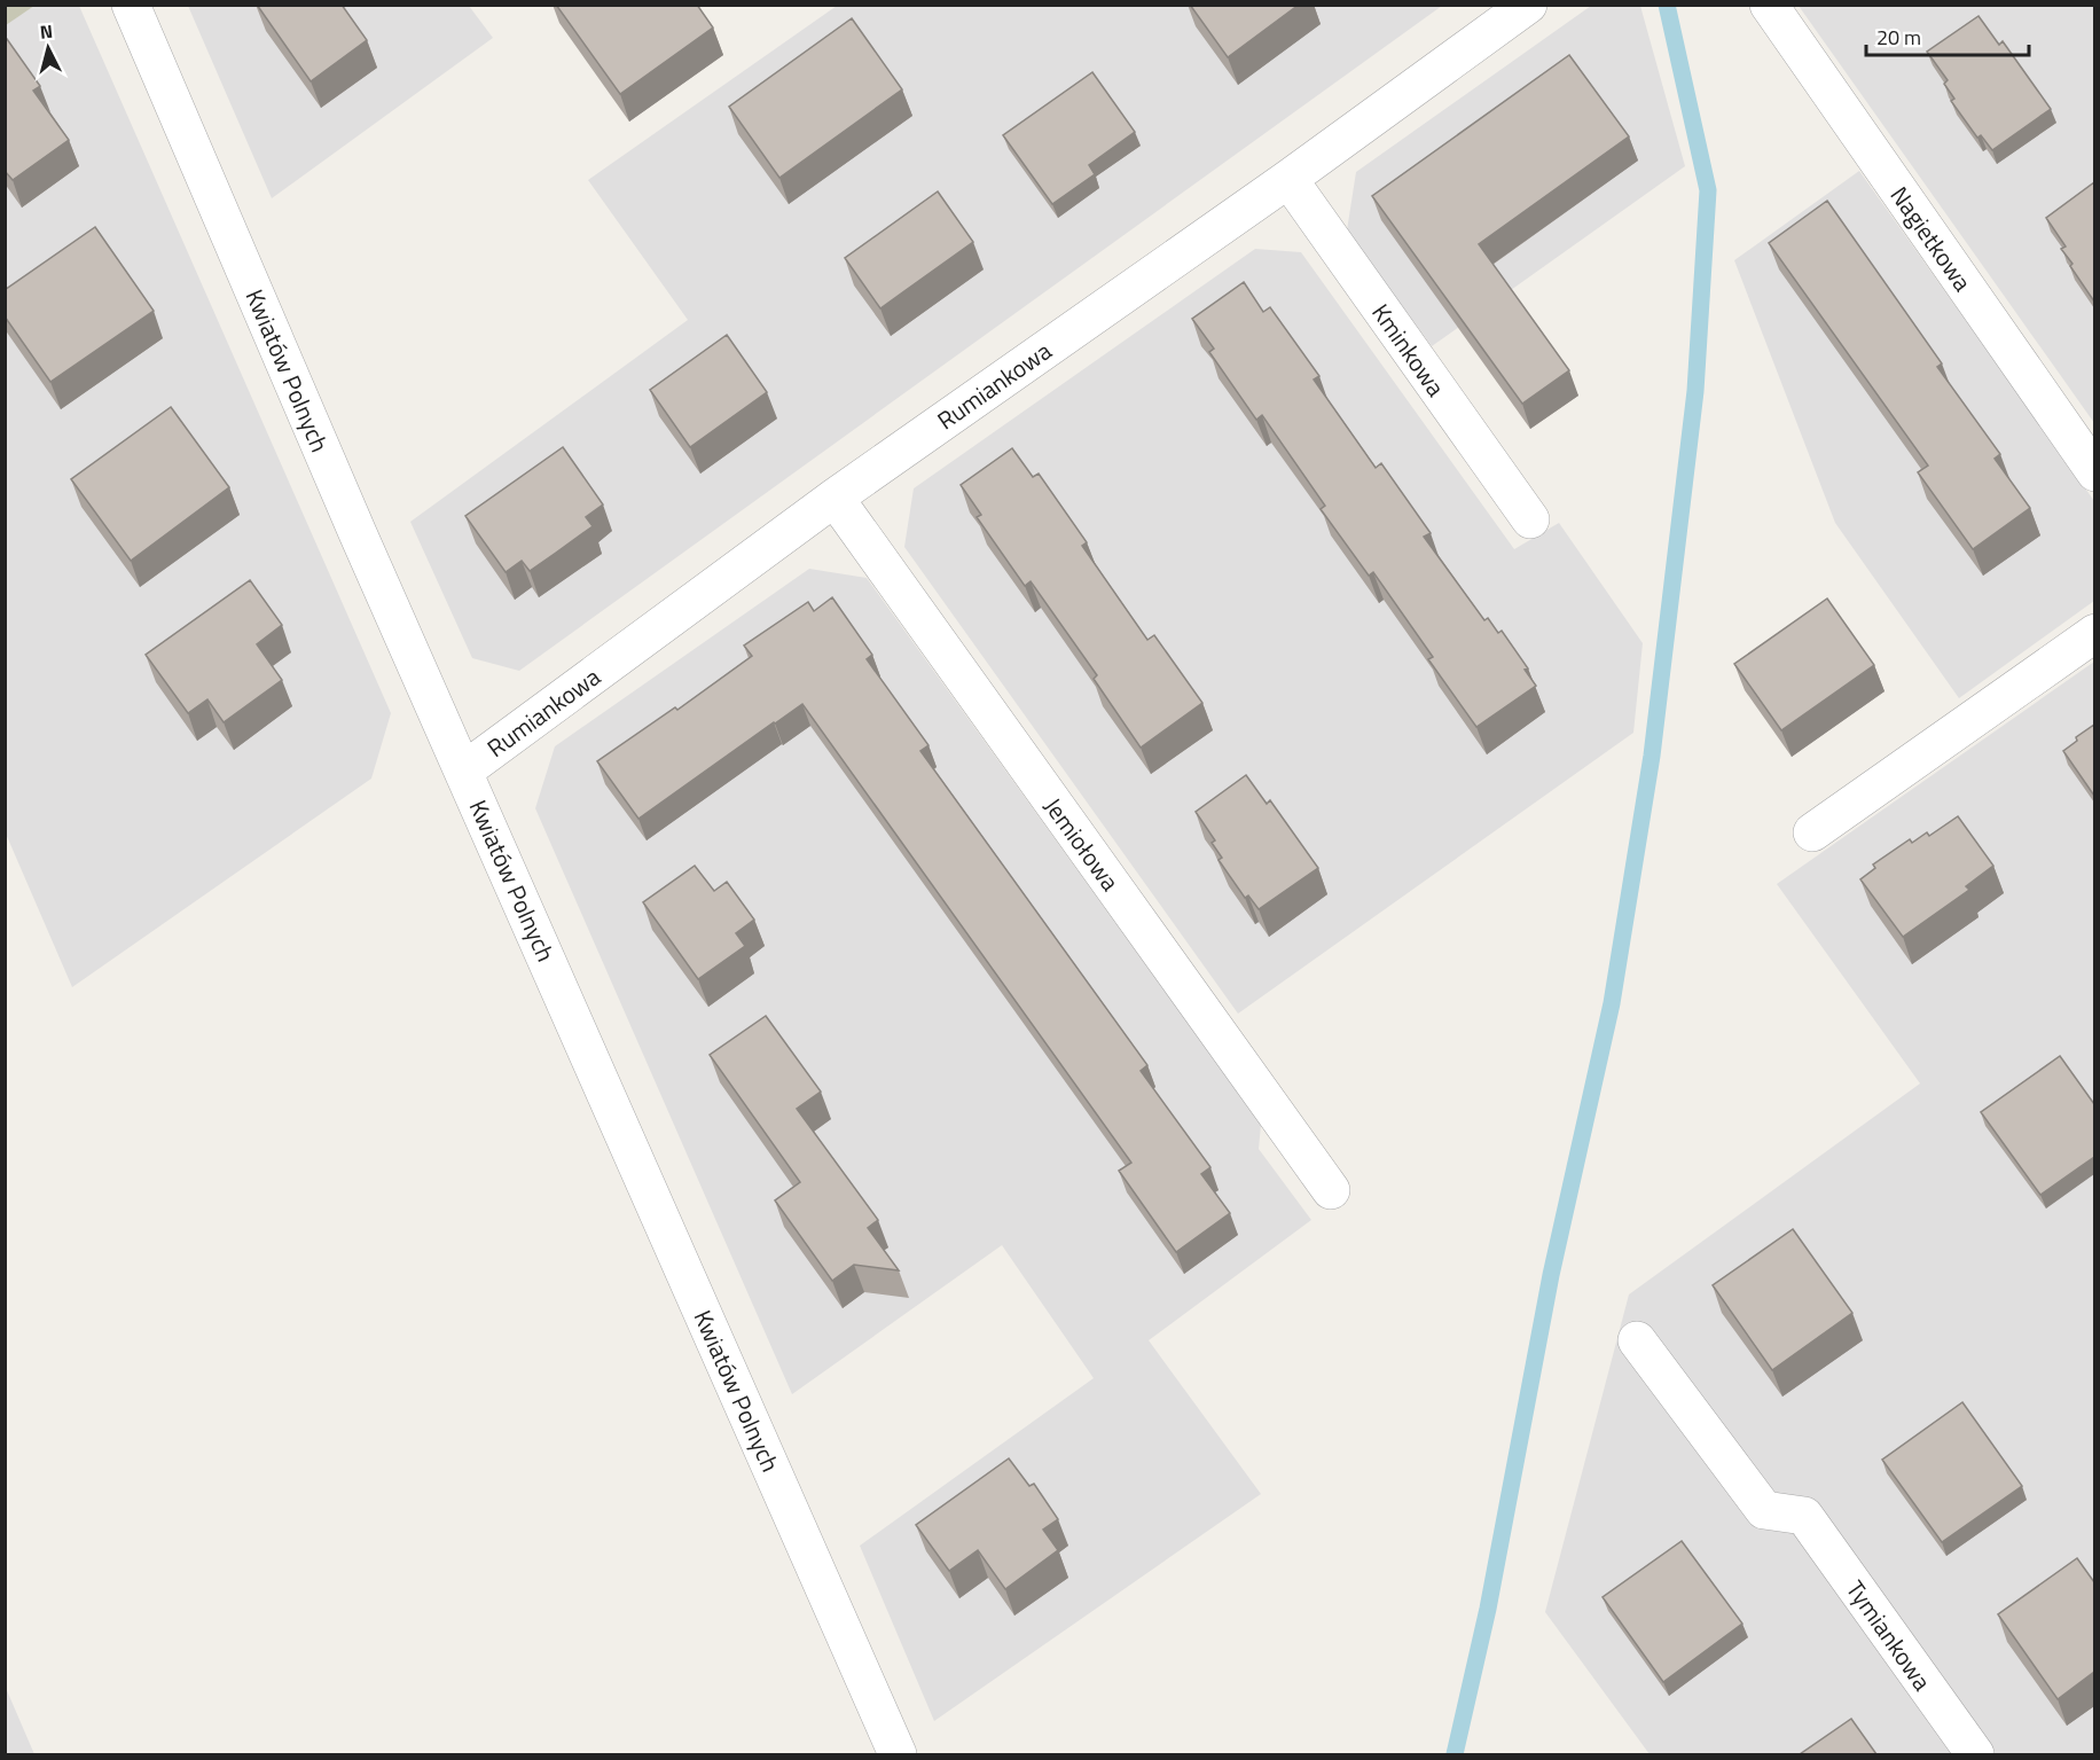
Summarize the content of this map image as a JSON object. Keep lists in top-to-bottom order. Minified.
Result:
{"streets":{"street":["Nagietkowa","Kminkowa","Kwiatów Polnych","Rumiankowa","Jemiołowa","Tymiankowa"]},"crossings":[["Kminkowa","Rumiankowa"],["Kwiatów Polnych","Rumiankowa"],["Rumiankowa","Jemiołowa"]],"scale_bar":"20 m","north":"top"}
